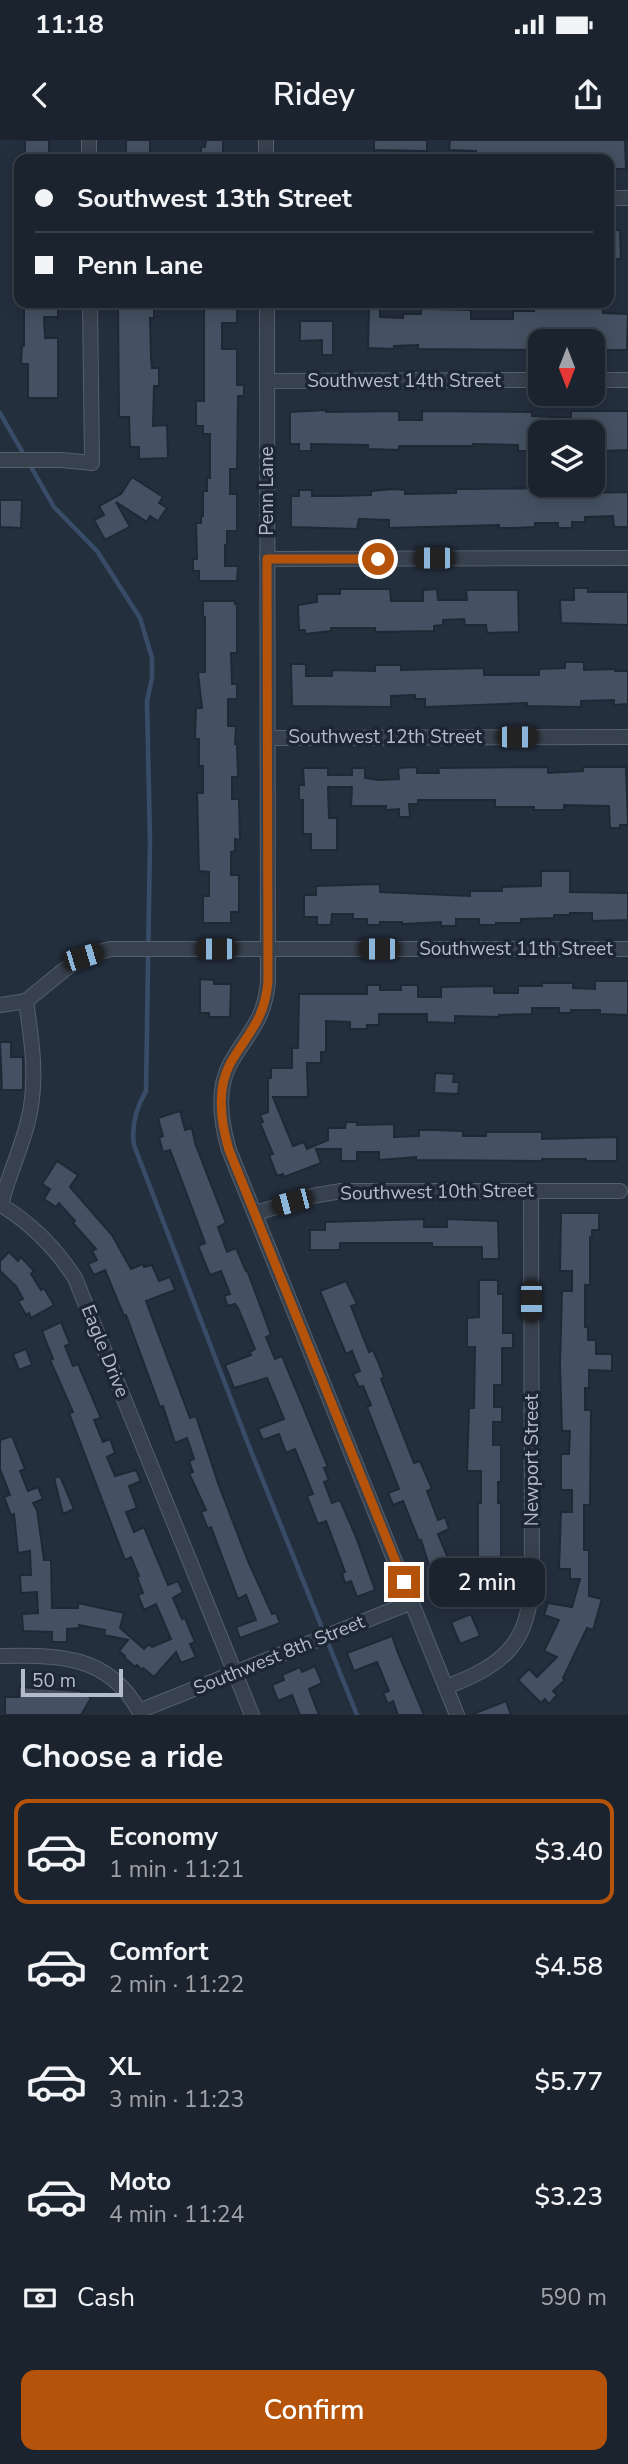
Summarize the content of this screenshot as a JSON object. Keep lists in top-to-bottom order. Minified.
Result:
{"streets":{"street":["Southwest 14th Street","Penn Lane","Southwest 12th Street","Southwest 11th Street","Southwest 10th Street","Eagle Drive","Newport Street","Southwest 8th Street"]},"crossings":[["Southwest 14th Street","Penn Lane"],["Penn Lane","Southwest 12th Street"],["Penn Lane","Southwest 11th Street"],["Penn Lane","Southwest 10th Street"],["Penn Lane","Newport Street"],["Penn Lane","Southwest 8th Street"],["Southwest 11th Street","Eagle Drive"],["Southwest 10th Street","Newport Street"],["Eagle Drive","Southwest 8th Street"]],"scale_bar":"50 m","north":"bottom","page":{"status":"11:18","header":"Ridey","banner":["Southwest 13th Street","Penn Lane"],"bubble":"2 min","scale":"50 m","heading":"Choose a ride","list":[{"name":"Economy","note":"1 min · 11:21","value":"$3.40"},{"name":"Comfort","note":"2 min · 11:22","value":"$4.58"},{"name":"XL","note":"3 min · 11:23","value":"$5.77"},{"name":"Moto","note":"4 min · 11:24","value":"$3.23"}],"pay":["Cash","590 m"],"buttons":"Confirm"}}
